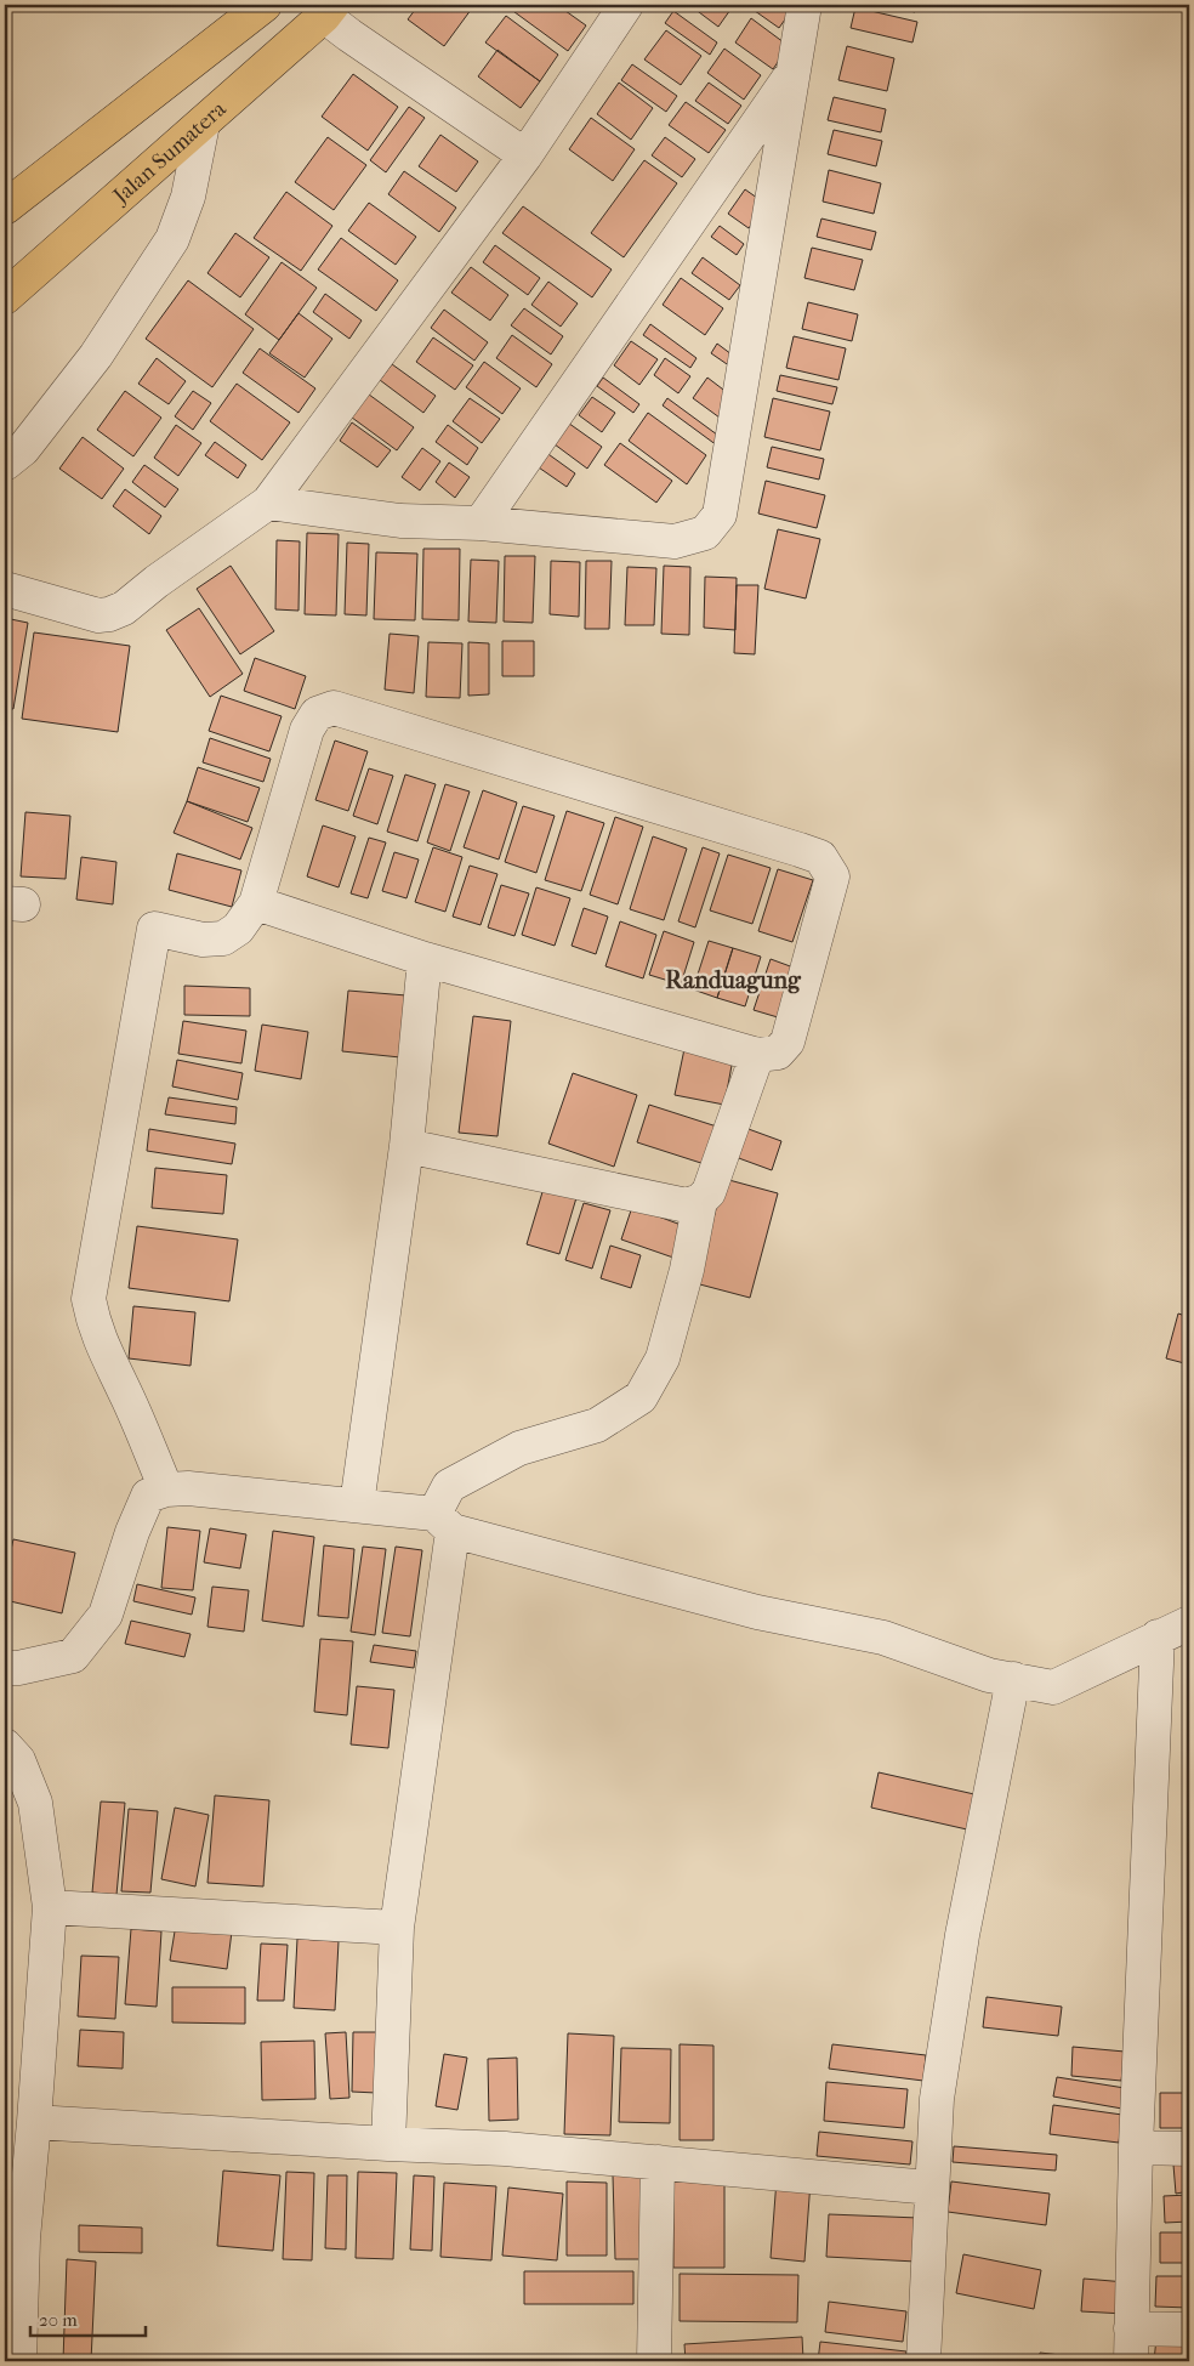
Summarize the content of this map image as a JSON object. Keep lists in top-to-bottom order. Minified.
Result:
{"streets":{"main road":["Jalan Sumatera"]},"districts":["Randuagung"],"scale_bar":"20 m"}
